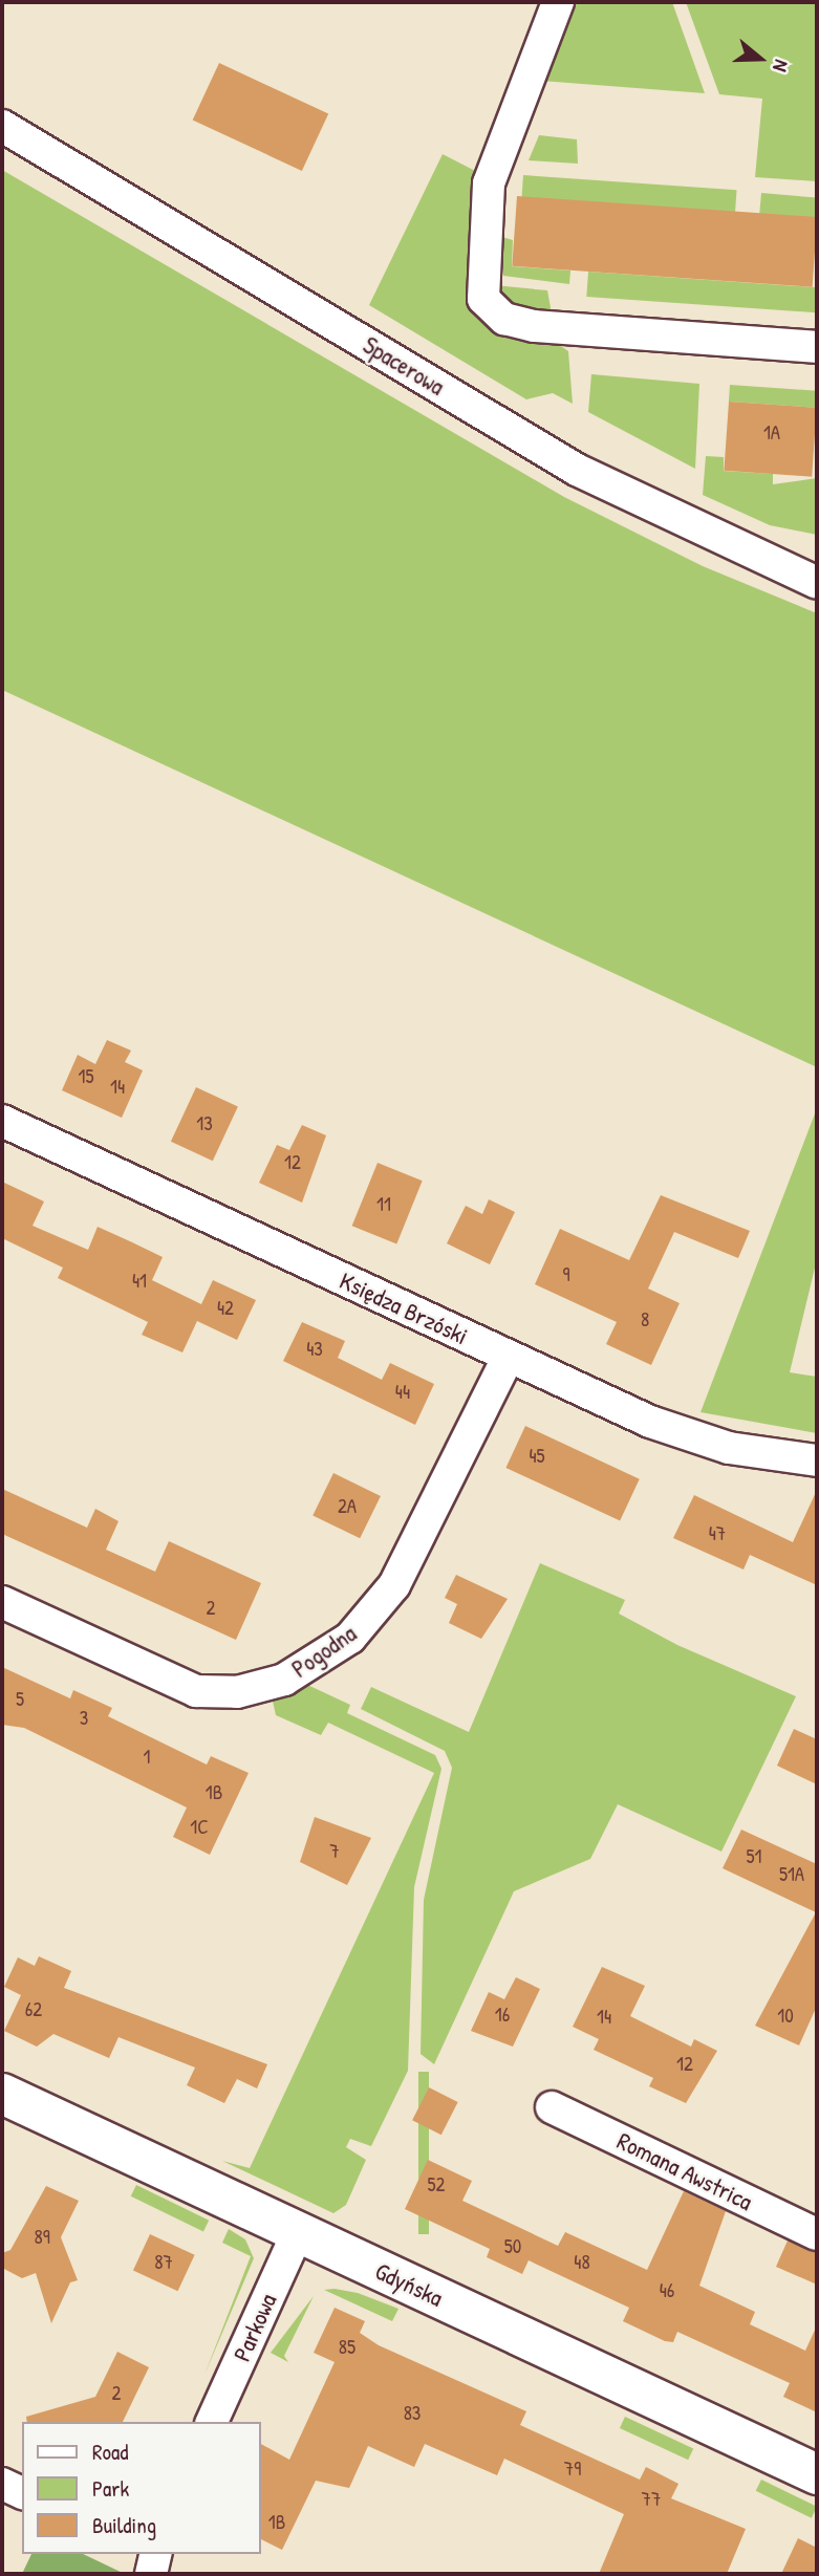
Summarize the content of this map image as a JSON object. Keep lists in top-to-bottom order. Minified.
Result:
{"streets":{"street":["Spacerowa","Księdza Brzóski","Pogodna","Romana Awstrica","Gdyńska","Parkowa"]},"crossings":[["Księdza Brzóski","Pogodna"],["Gdyńska","Parkowa"]],"house_numbers":["1A","15","14","13","12","11","9","41","42","8","43","44","45","2A","47","2","5","3","1","1B","1C","7","51","51A","62","16","10","14","12","52","89","50","87","48","46","85","2","83","79","77","1B"],"legend":["Road","Park","Building"],"north":"right"}
